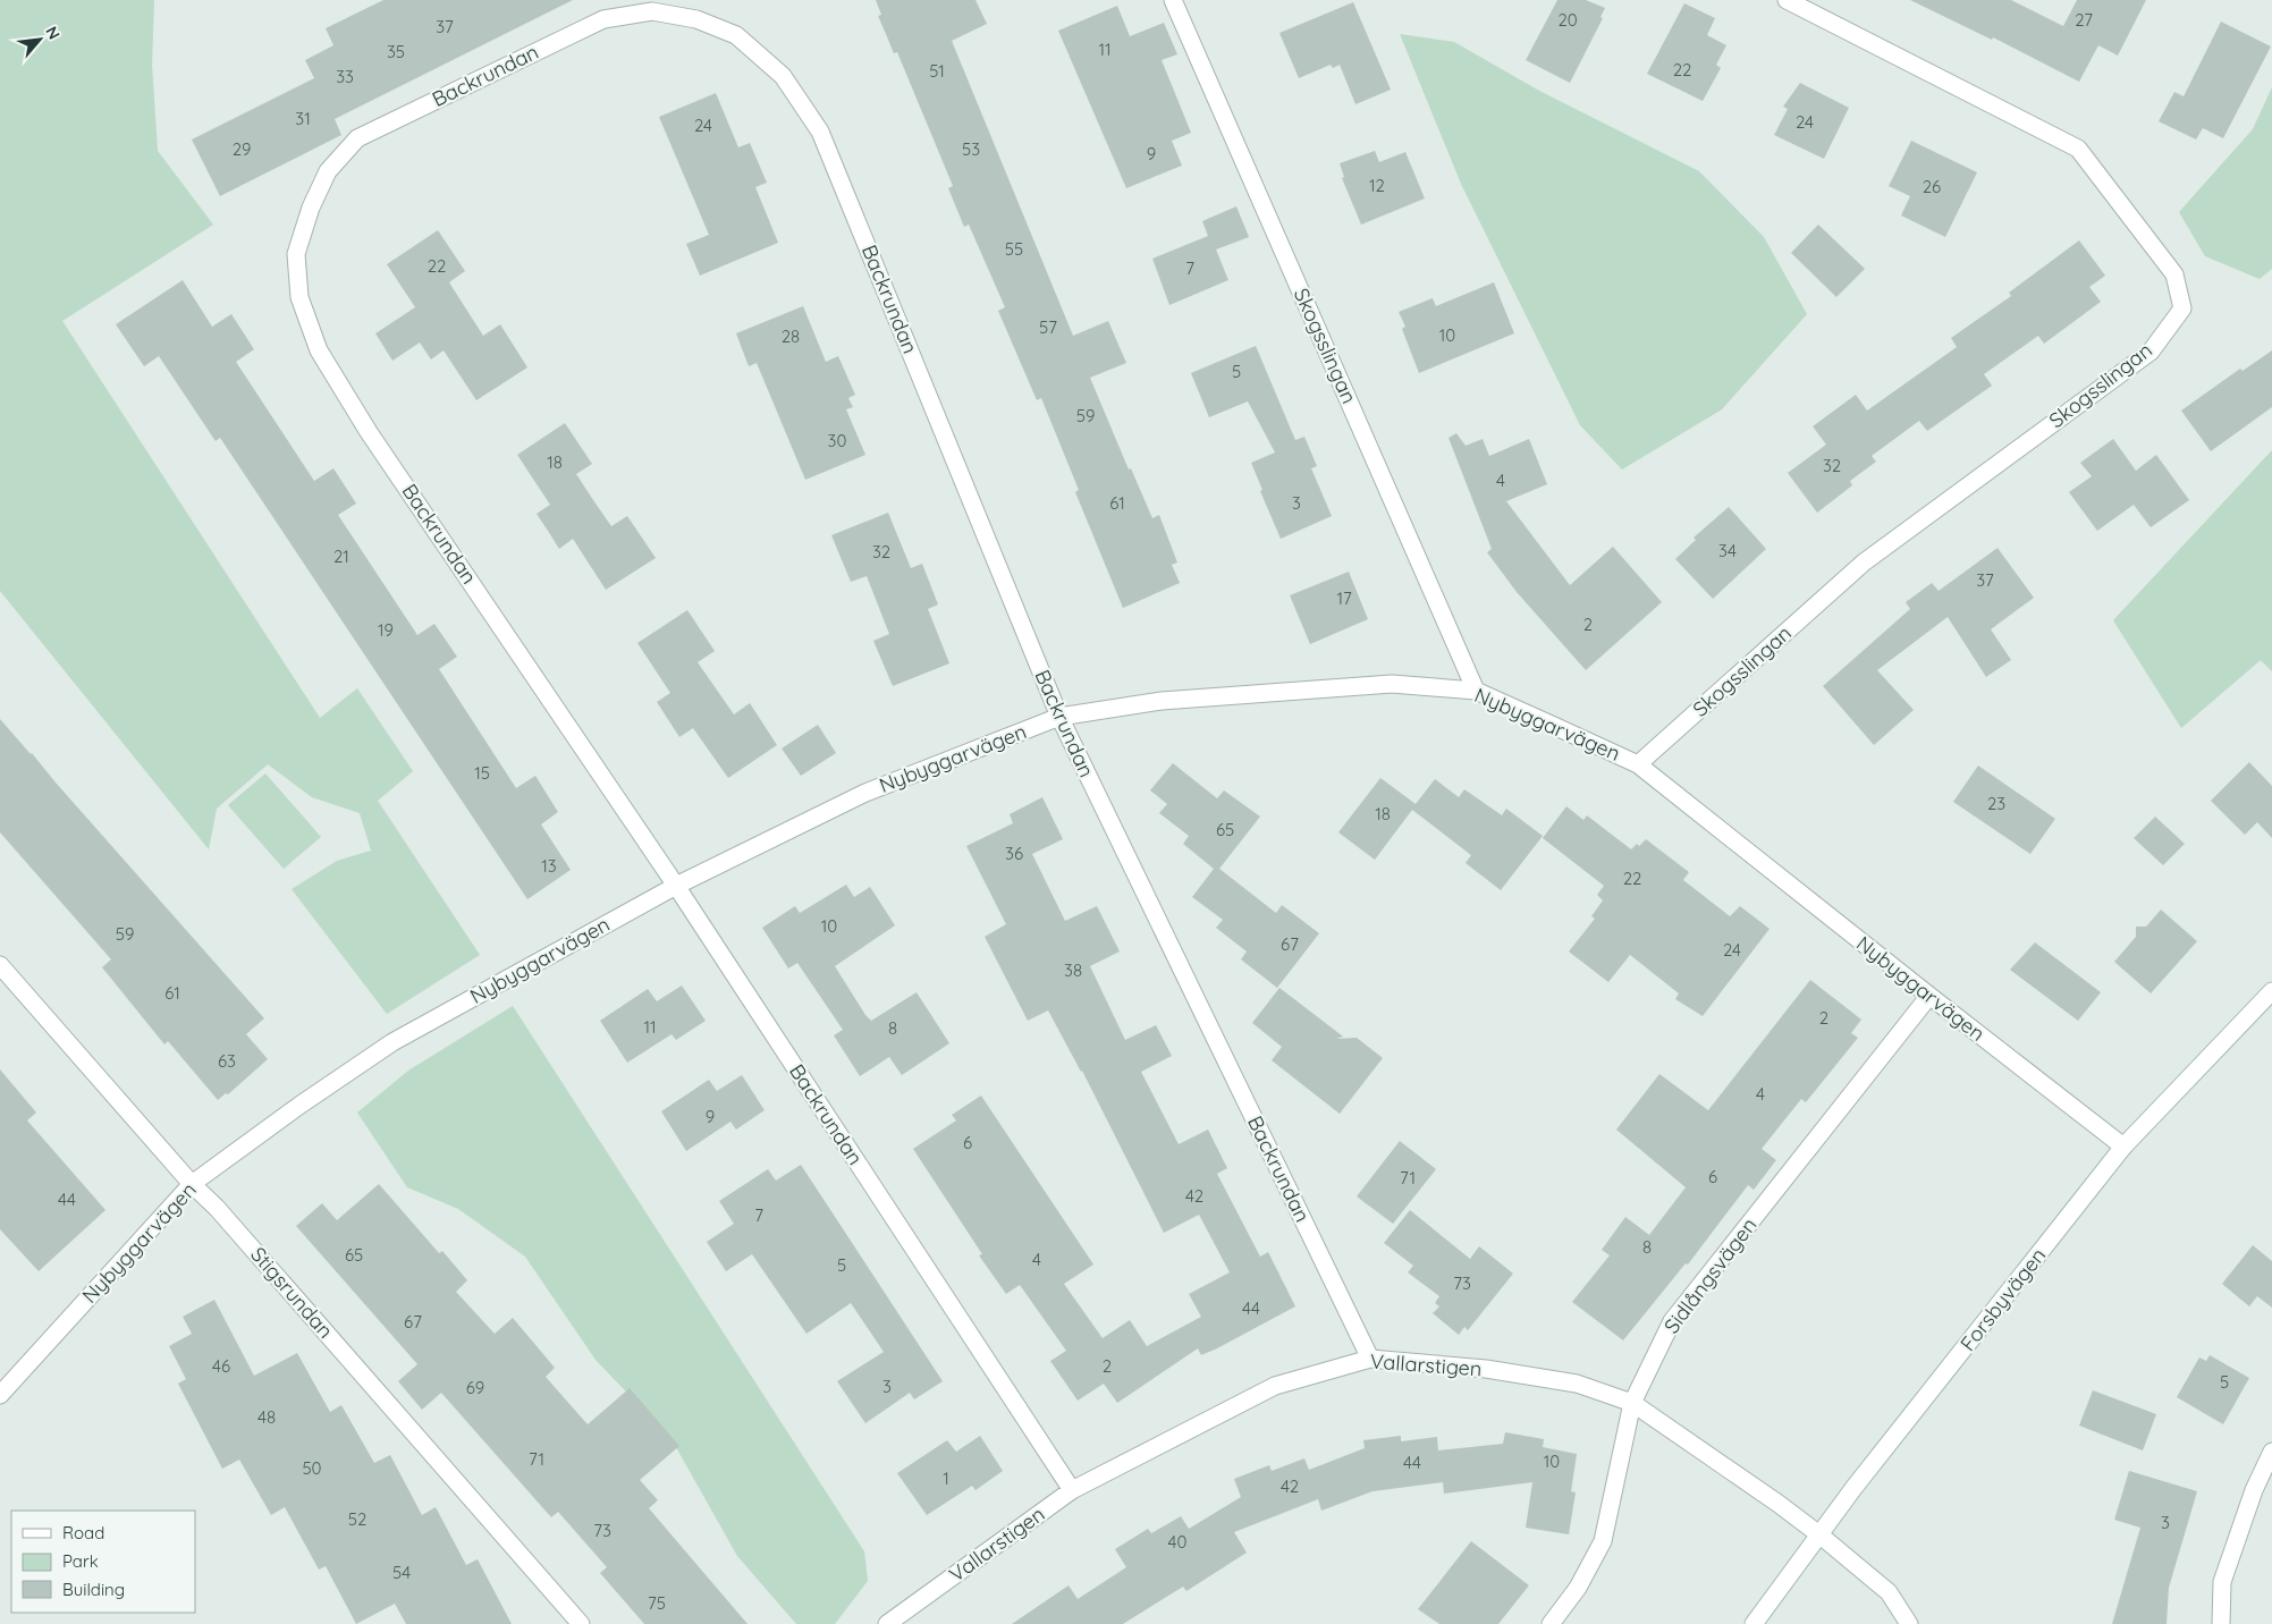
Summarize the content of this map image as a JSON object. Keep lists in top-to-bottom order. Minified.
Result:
{"streets":{"street":["Backrundan","Skogsslingan","Nybyggarvägen","Sidlångsvägen","Stigsrundan","Forsbyvägen","Vallarstigen"]},"crossings":[["Backrundan","Nybyggarvägen"],["Backrundan","Vallarstigen"],["Skogsslingan","Nybyggarvägen"],["Nybyggarvägen","Sidlångsvägen"],["Nybyggarvägen","Stigsrundan"],["Nybyggarvägen","Forsbyvägen"],["Sidlångsvägen","Vallarstigen"],["Forsbyvägen","Vallarstigen"]],"house_numbers":["20","27","37","11","35","22","51","33","31","24","24","29","53","9","12","26","55","22","7","57","10","28","5","59","30","18","32","4","61","3","34","32","21","37","17","2","19","15","23","18","65","36","13","22","10","59","67","24","38","61","2","11","8","63","4","9","6","6","71","42","44","7","8","65","4","5","73","44","67","46","2","5","3","69","48","71","10","44","50","1","42","52","3","73","40","54","75"],"legend":["Road","Park","Building"],"north":"top right"}
